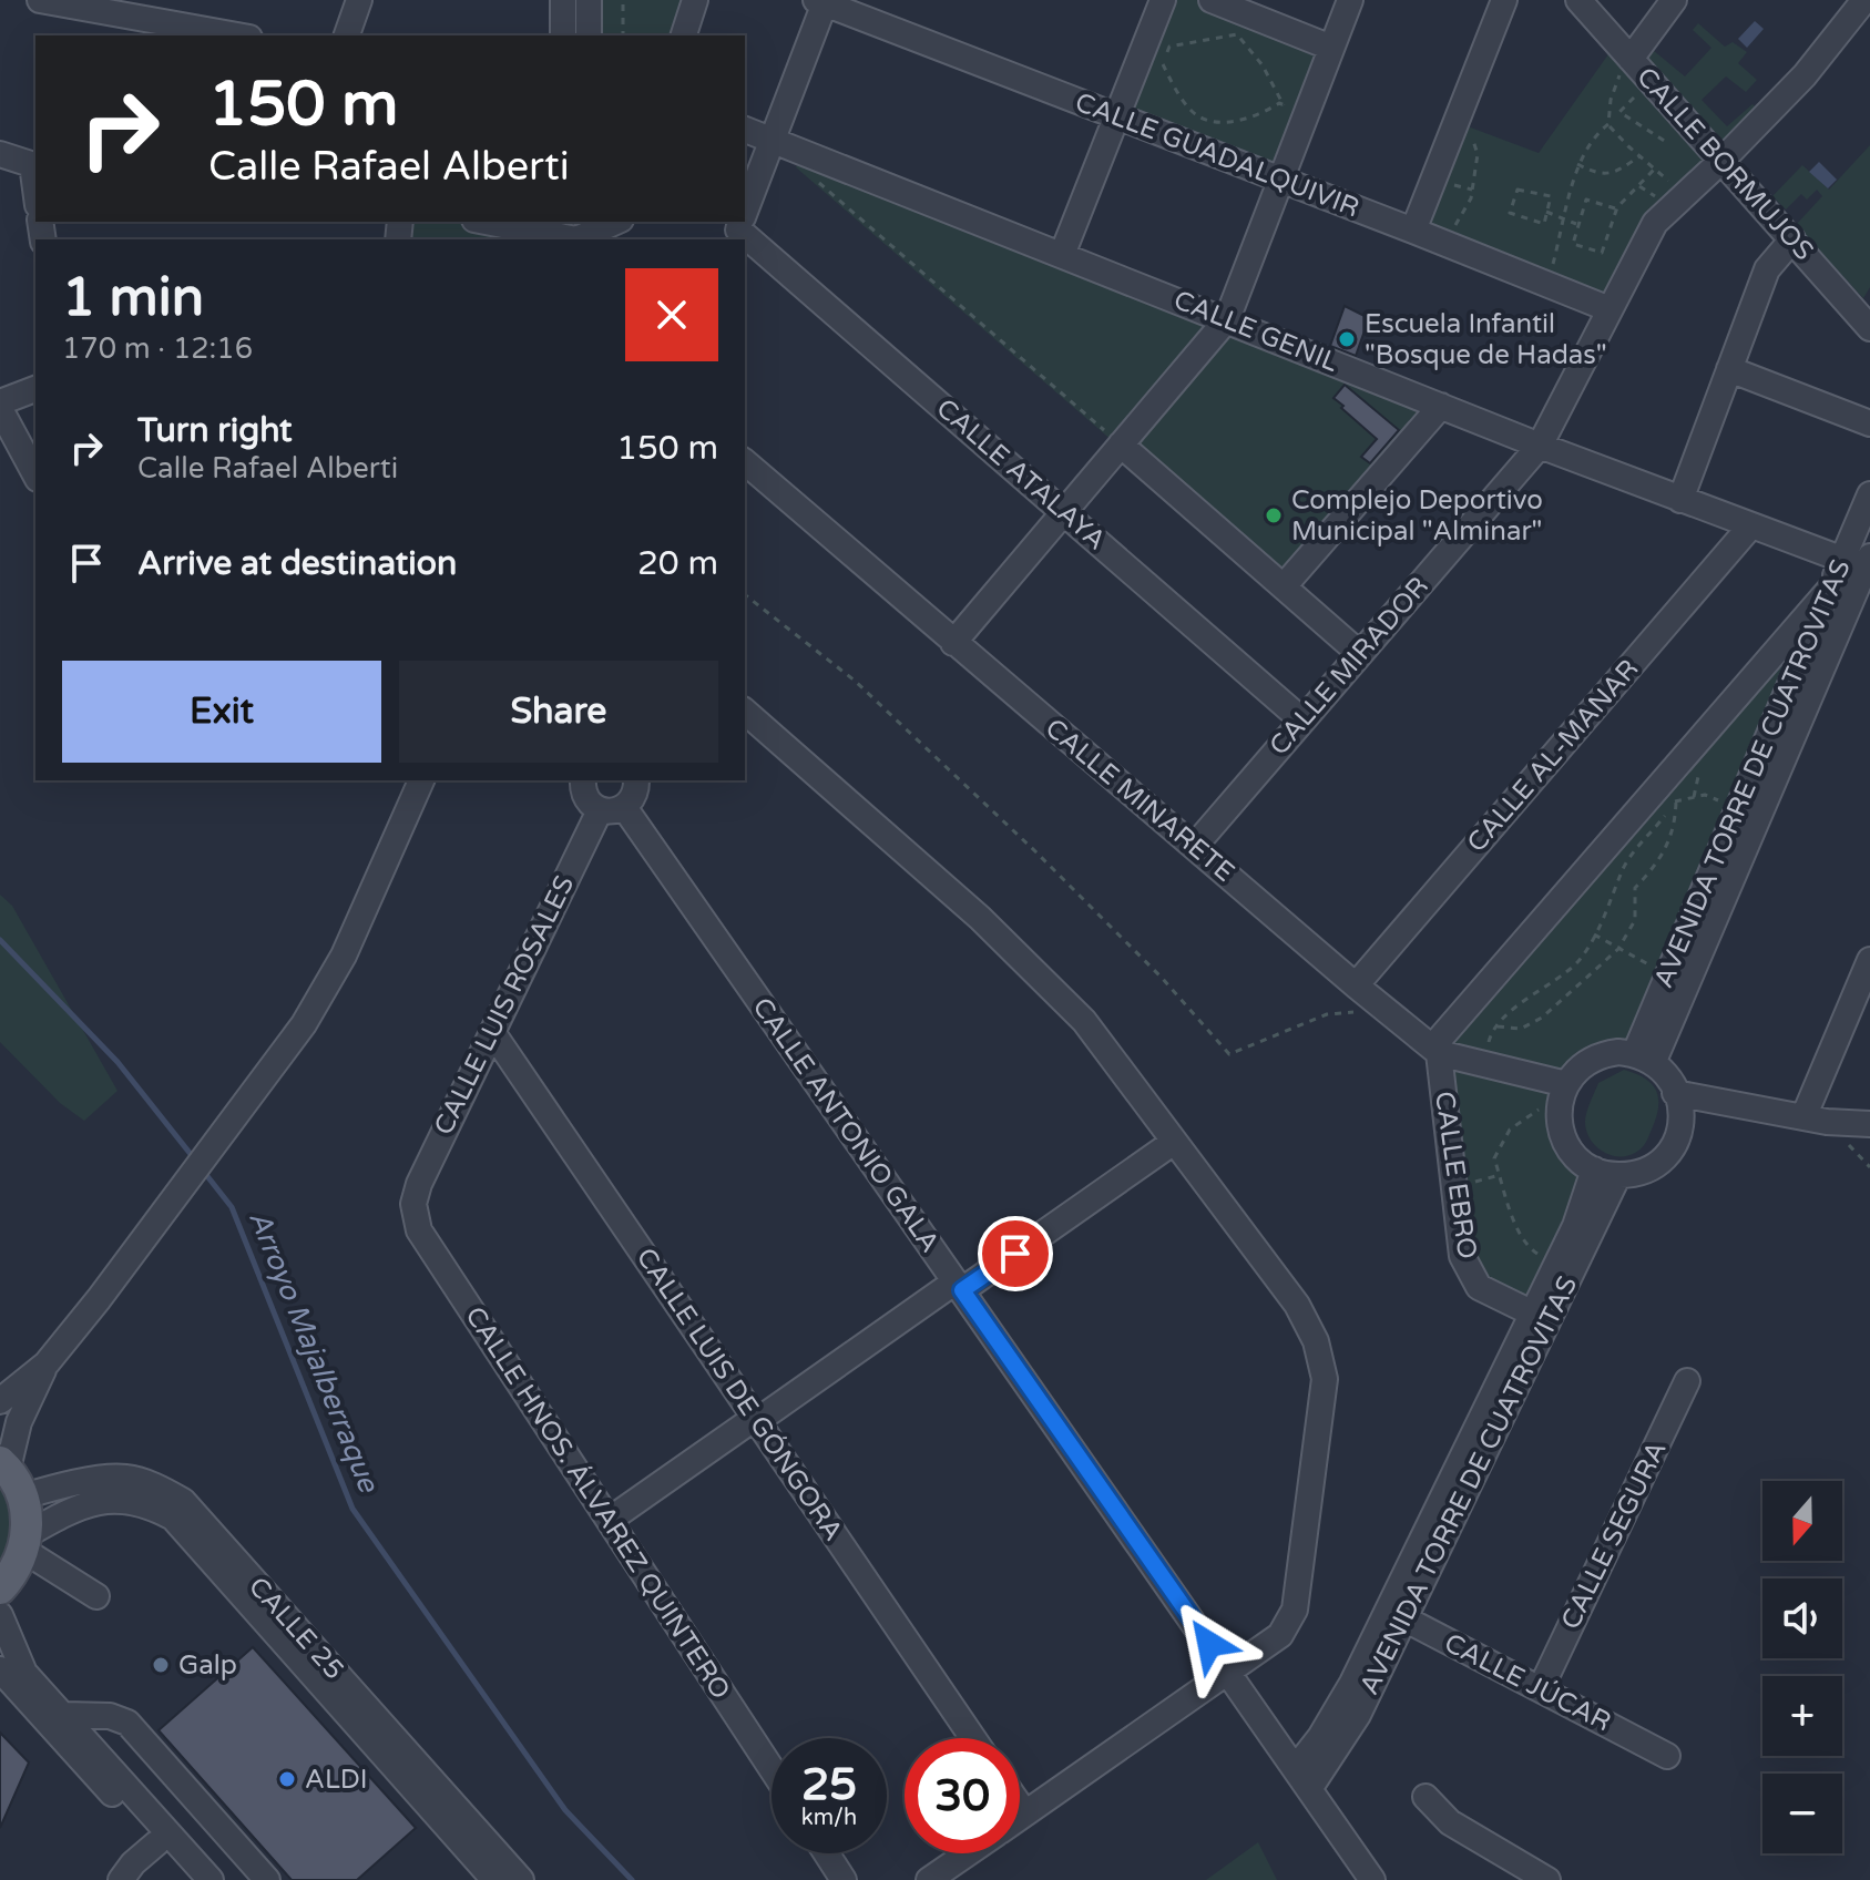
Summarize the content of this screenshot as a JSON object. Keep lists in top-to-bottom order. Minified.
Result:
{"streets":{"street":["CALLE GUADALQUIVIR","CALLE BORMUJOS","CALLE GENIL","CALLE ATALAYA","CALLE MIRADOR","CALLE AL-MANAR","AVENIDA TORRE DE CUATROVITAS","CALLE MINARETE","CALLE LUIS ROSALES","CALLE ANTONIO GALA","CALLE EBRO","CALLE LUIS DE GÓNGORA","CALLE HNOS. ÁLVAREZ QUINTERO","CALLE SEGURA","CALLE 25","CALLE JÚCAR"]},"crossings":[["CALLE GUADALQUIVIR","CALLE MIRADOR"],["CALLE BORMUJOS","CALLE MIRADOR"],["CALLE GENIL","CALLE MIRADOR"],["CALLE GENIL","CALLE AL-MANAR"],["CALLE GENIL","AVENIDA TORRE DE CUATROVITAS"],["CALLE ATALAYA","CALLE MIRADOR"],["CALLE MIRADOR","CALLE MINARETE"],["CALLE AL-MANAR","CALLE MINARETE"],["AVENIDA TORRE DE CUATROVITAS","CALLE MINARETE"],["AVENIDA TORRE DE CUATROVITAS","CALLE ANTONIO GALA"],["AVENIDA TORRE DE CUATROVITAS","CALLE EBRO"],["AVENIDA TORRE DE CUATROVITAS","CALLE JÚCAR"],["CALLE MINARETE","CALLE EBRO"],["CALLE LUIS ROSALES","CALLE ANTONIO GALA"],["CALLE LUIS ROSALES","CALLE LUIS DE GÓNGORA"],["CALLE LUIS ROSALES","CALLE HNOS. ÁLVAREZ QUINTERO"],["CALLE SEGURA","CALLE JÚCAR"]],"water":["Arroyo Majalberraque"],"places":["Escuela Infantil \"Bosque de Hadas\"","Complejo Deportivo Municipal \"Alminar\"","Galp","ALDI"],"north":"bottom","page":{"turn":["150 m","Calle Rafael Alberti"],"heading":["1 min","170 m · 12:16"],"list":[{"name":"Turn right","note":"Calle Rafael Alberti","value":"150 m"},{"name":"Arrive at destination","value":"20 m"}],"buttons":["Exit","Share"],"map_buttons":["+","−"],"speed":"25 km/h","limit":"30"}}
